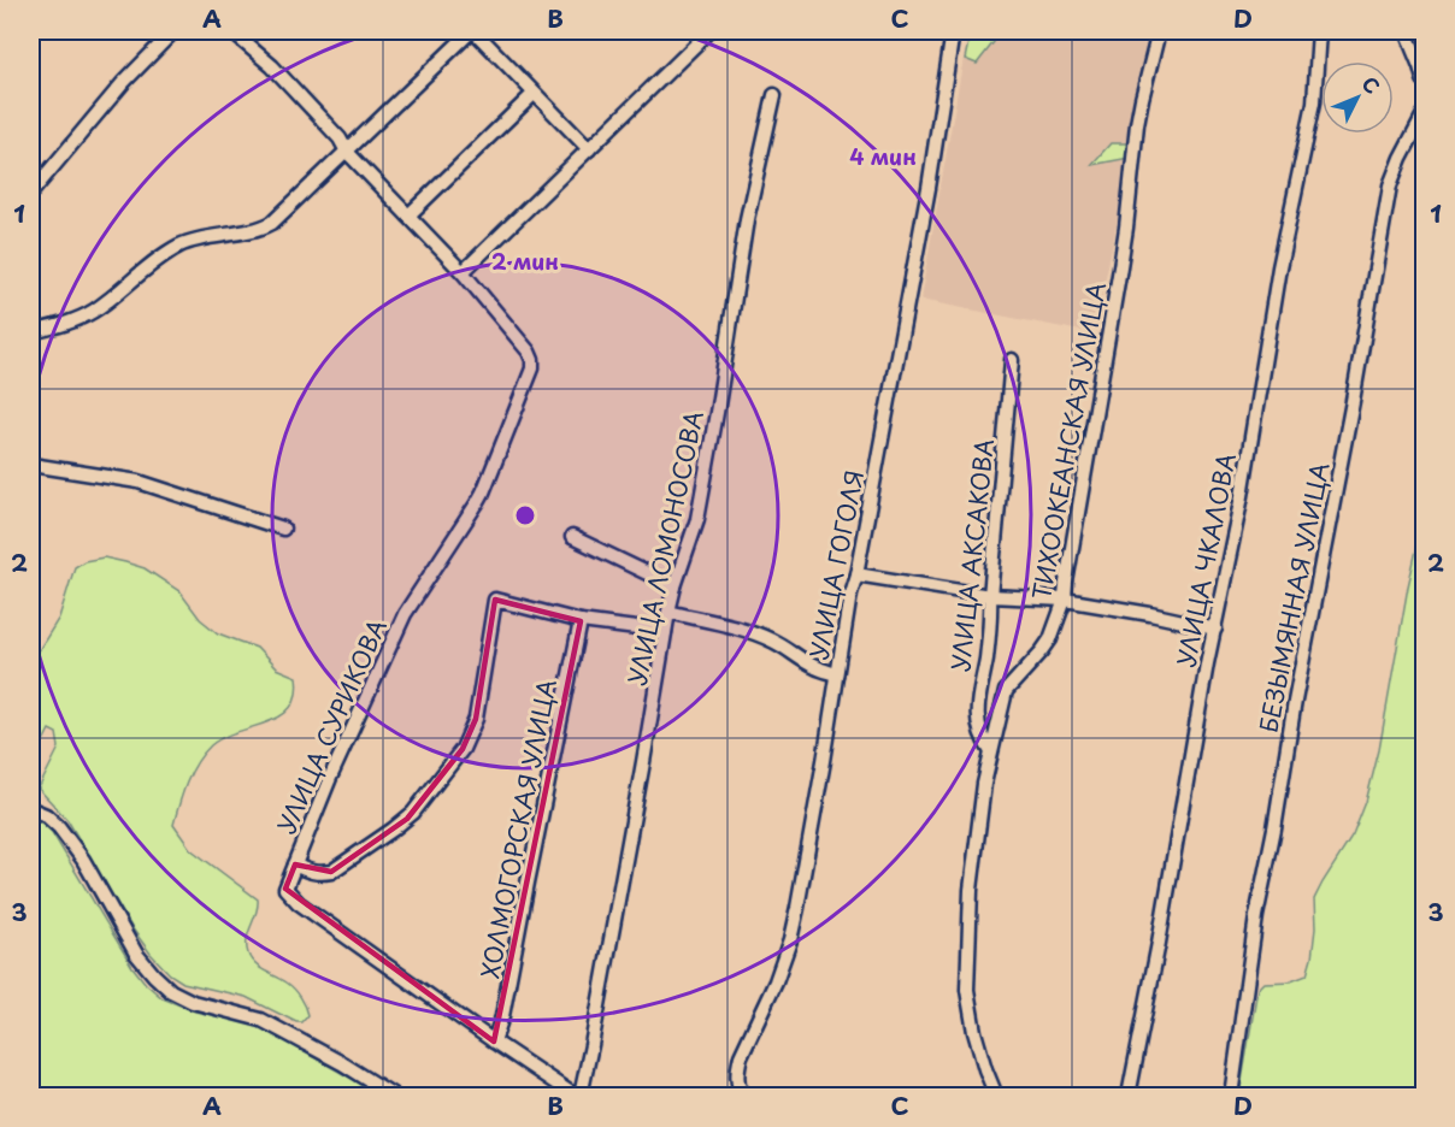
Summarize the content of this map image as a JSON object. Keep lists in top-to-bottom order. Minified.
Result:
{"streets":{"street":["ТИХООКЕАНСКАЯ УЛИЦА","УЛИЦА ЛОМОНОСОВА","УЛИЦА АКСАКОВА","УЛИЦА ЧКАЛОВА","УЛИЦА ГОГОЛЯ","БЕЗЫМЯННАЯ УЛИЦА","УЛИЦА СУРИКОВА","ХОЛМОГОРСКАЯ УЛИЦА"]},"crossings":[["ТИХООКЕАНСКАЯ УЛИЦА","УЛИЦА АКСАКОВА"],["УЛИЦА СУРИКОВА","ХОЛМОГОРСКАЯ УЛИЦА"]],"north":"top right","grid":{"columns":["A","B","C","D"],"rows":["1","2","3"]},"rings":["4 мин","2 мин"]}
